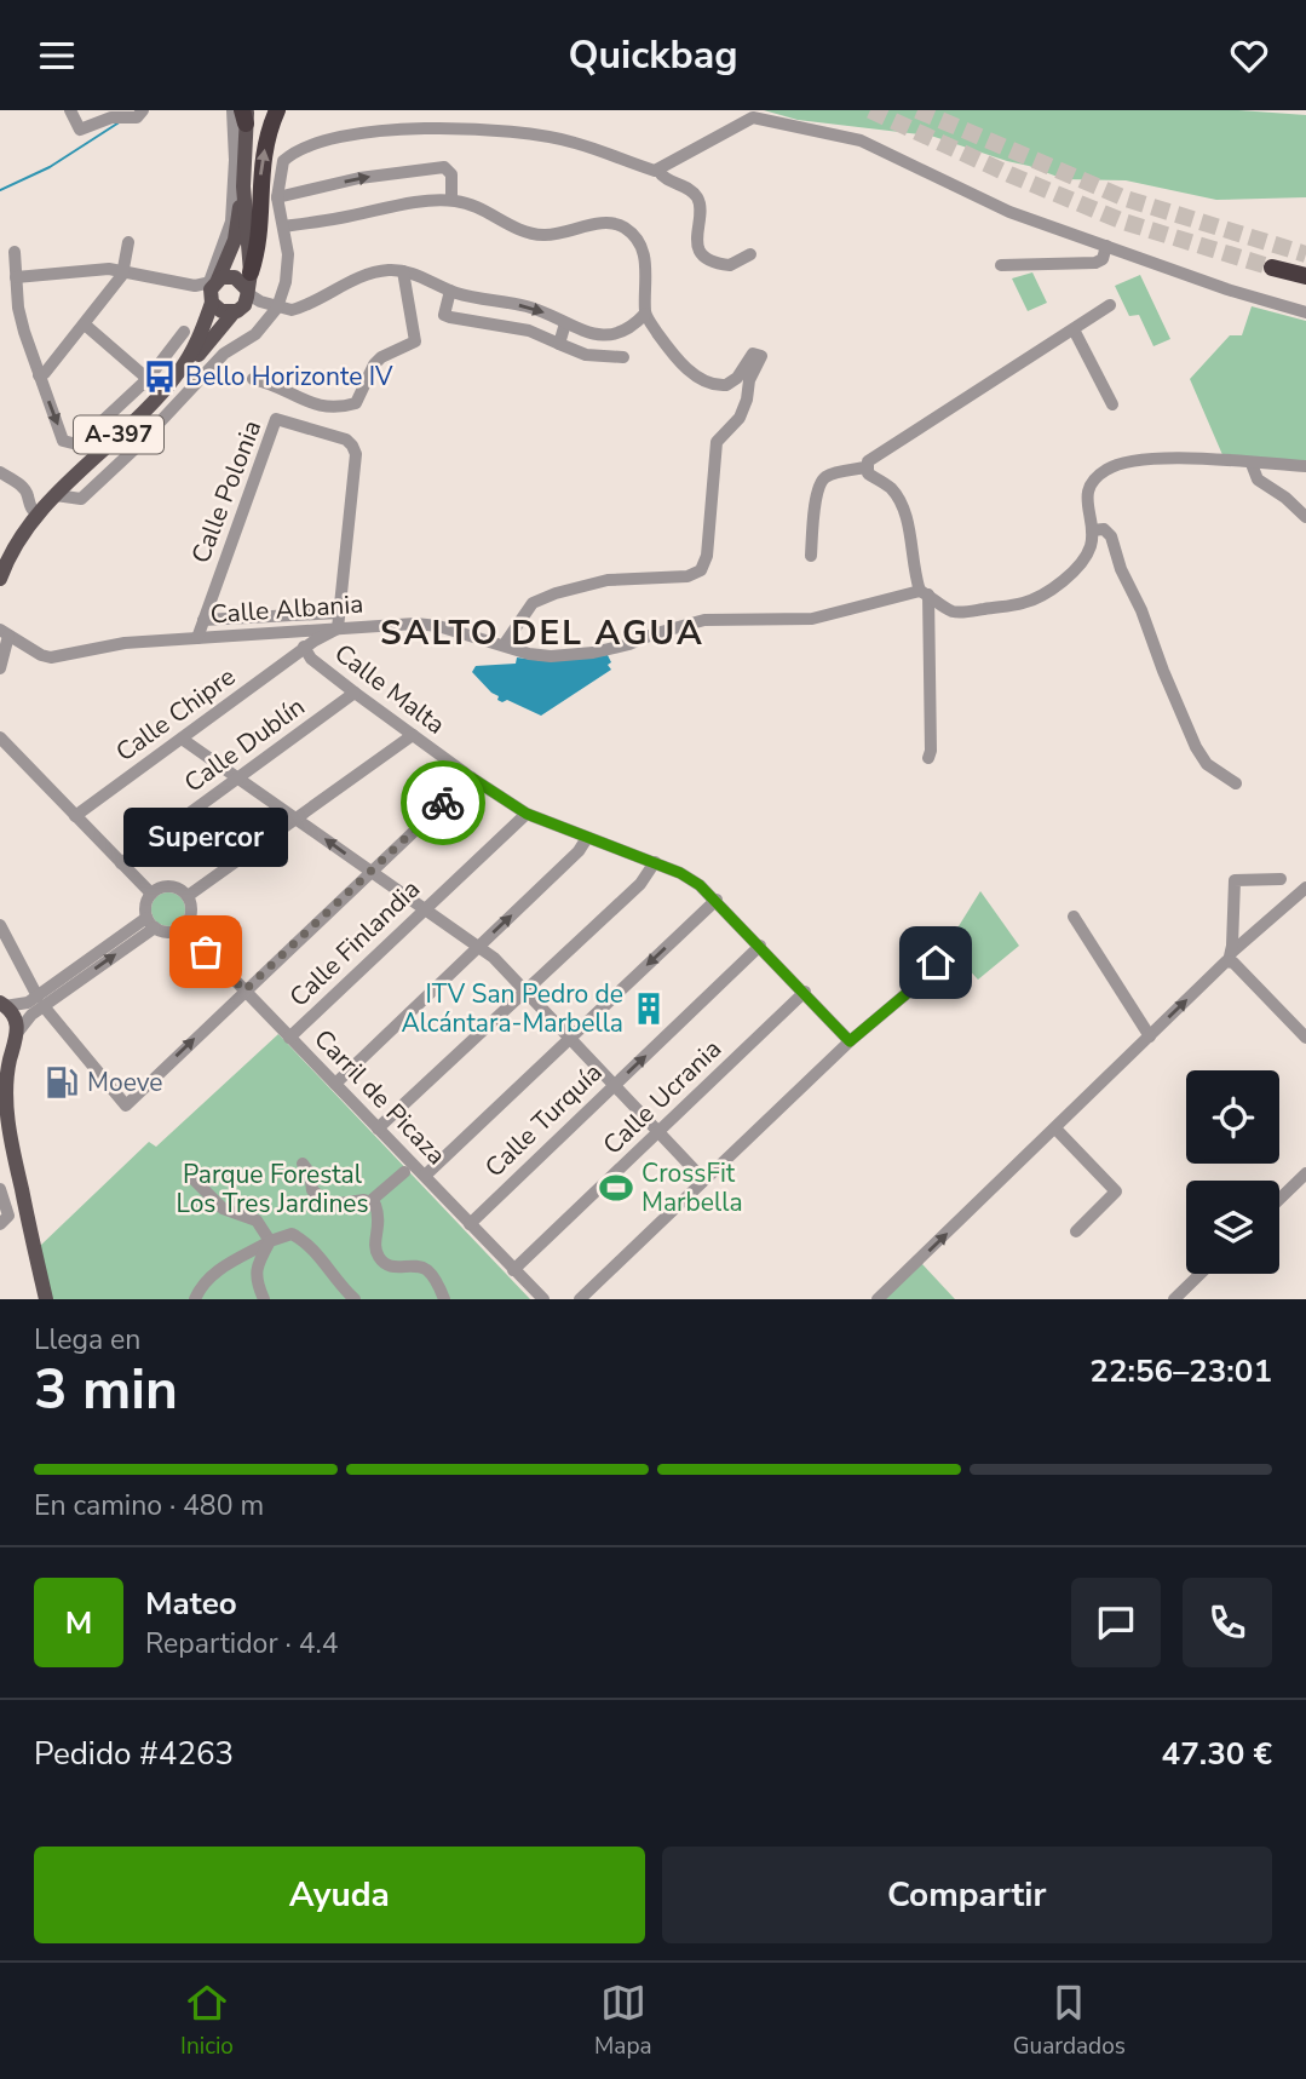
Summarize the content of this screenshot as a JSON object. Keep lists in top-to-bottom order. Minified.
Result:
{"streets":{"main road":["A-397"],"street":["Calle Polonia","Calle Albania","Calle Malta","Calle Chipre","Calle Dublín","Calle Finlandia","Carril de Picaza","Calle Ucrania","Calle Turquía"]},"crossings":[["Calle Polonia","Calle Albania"],["Calle Polonia","Calle Malta"],["Calle Albania","Calle Malta"],["Calle Malta","Calle Chipre"],["Calle Malta","Calle Dublín"],["Calle Malta","Calle Finlandia"],["Calle Malta","Calle Ucrania"],["Calle Malta","Calle Turquía"],["Calle Finlandia","Carril de Picaza"],["Carril de Picaza","Calle Ucrania"],["Carril de Picaza","Calle Turquía"]],"districts":["SALTO DEL AGUA"],"parks":["Parque Forestal Los Tres Jardines"],"places":{"bus stop":["Bello Horizonte IV"],"other":["Supercor"],"building":["ITV San Pedro de Alcántara-Marbella"],"fuel station":["Moeve"],"sports":["CrossFit Marbella"]},"page":{"header":"Quickbag","bubble":"Supercor","heading":["3 min","Llega en","22:56–23:01"],"panel":["Mateo","Repartidor · 4.4","Pedido #4263","47.30 €"],"bar":"En camino · 480 m","round":"M","buttons":["Ayuda","Compartir"],"tabs":["Inicio","Mapa","Guardados"]}}
